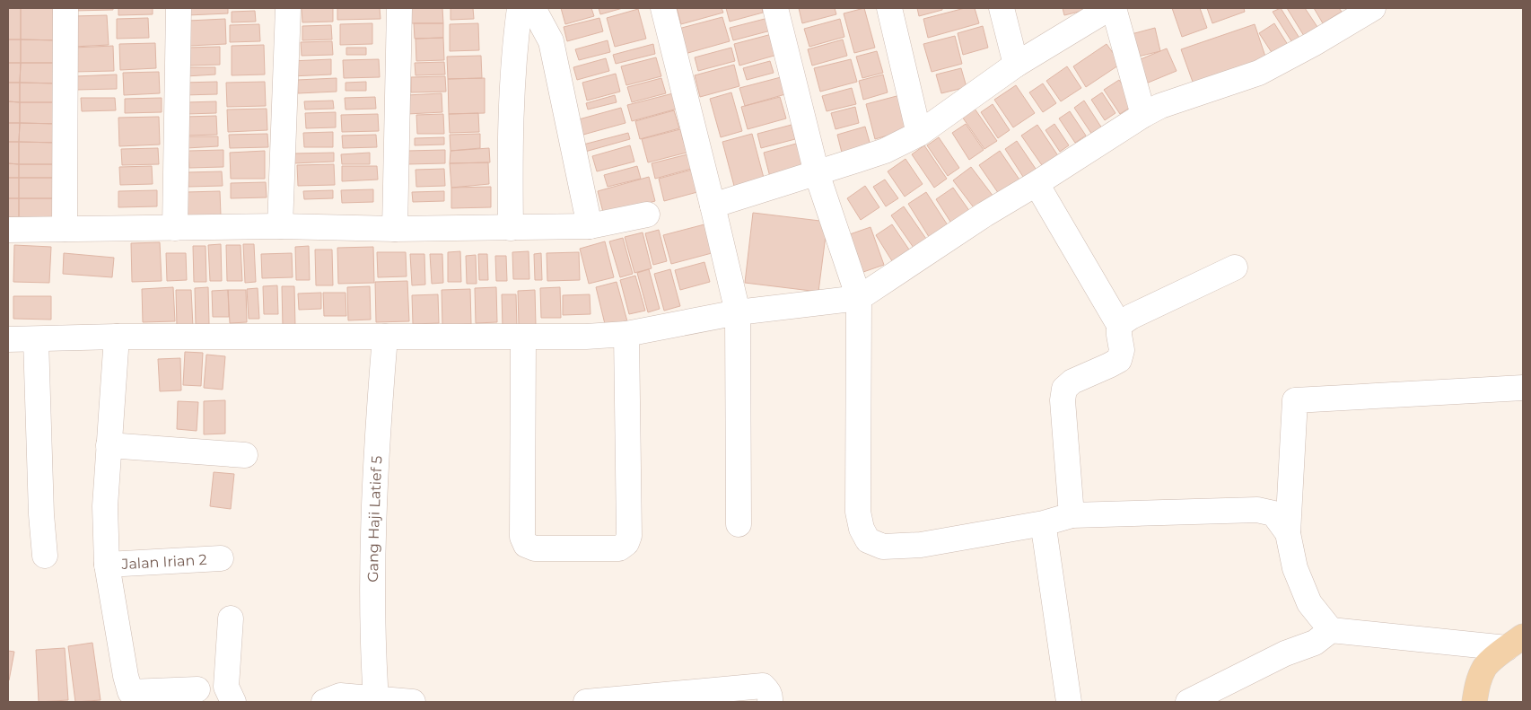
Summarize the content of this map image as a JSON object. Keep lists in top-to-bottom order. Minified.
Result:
{"streets":{"street":["Gang Haji Latief 5","Jalan Irian 2"]}}
